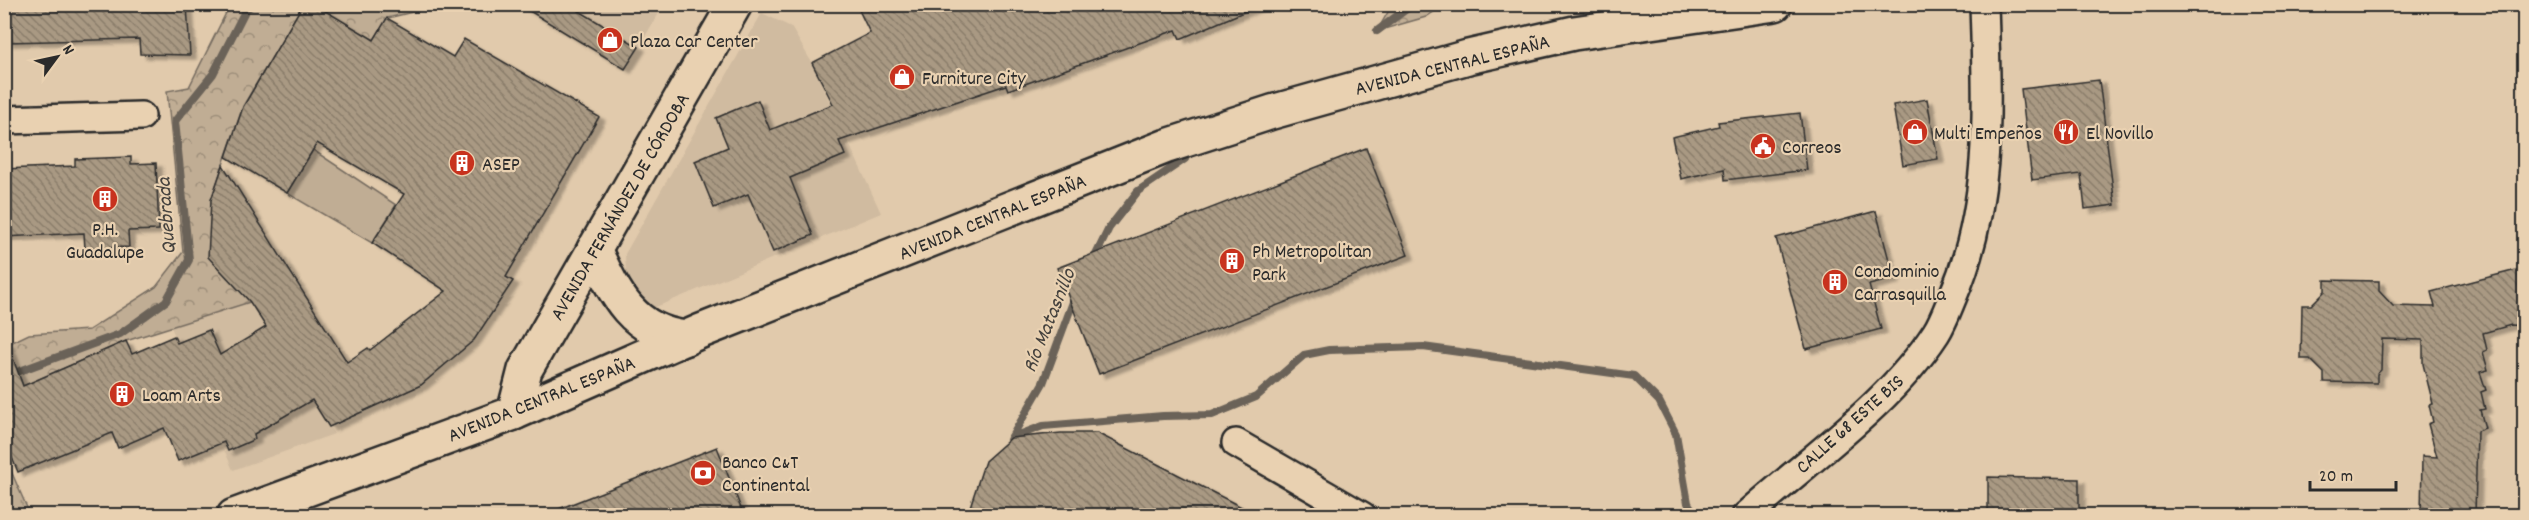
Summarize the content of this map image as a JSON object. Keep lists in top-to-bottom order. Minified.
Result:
{"streets":{"main road":["AVENIDA CENTRAL ESPAÑA","AVENIDA FERNÁNDEZ DE CÓRDOBA"],"street":["CALLE 68 ESTE BIS"]},"crossings":[["AVENIDA CENTRAL ESPAÑA","AVENIDA FERNÁNDEZ DE CÓRDOBA"]],"water":["Quebrada","Río Matasnillo"],"places":{"shop":["Plaza Car Center","Furniture City","Multi Empeños"],"restaurant":["El Novillo"],"public building":["Correos"],"building":["ASEP","P.H. Guadalupe","Ph Metropolitan Park","Condominio Carrasquilla","Loam Arts"],"bank":["Banco C&T Continental"]},"scale_bar":"20 m","north":"top right"}
